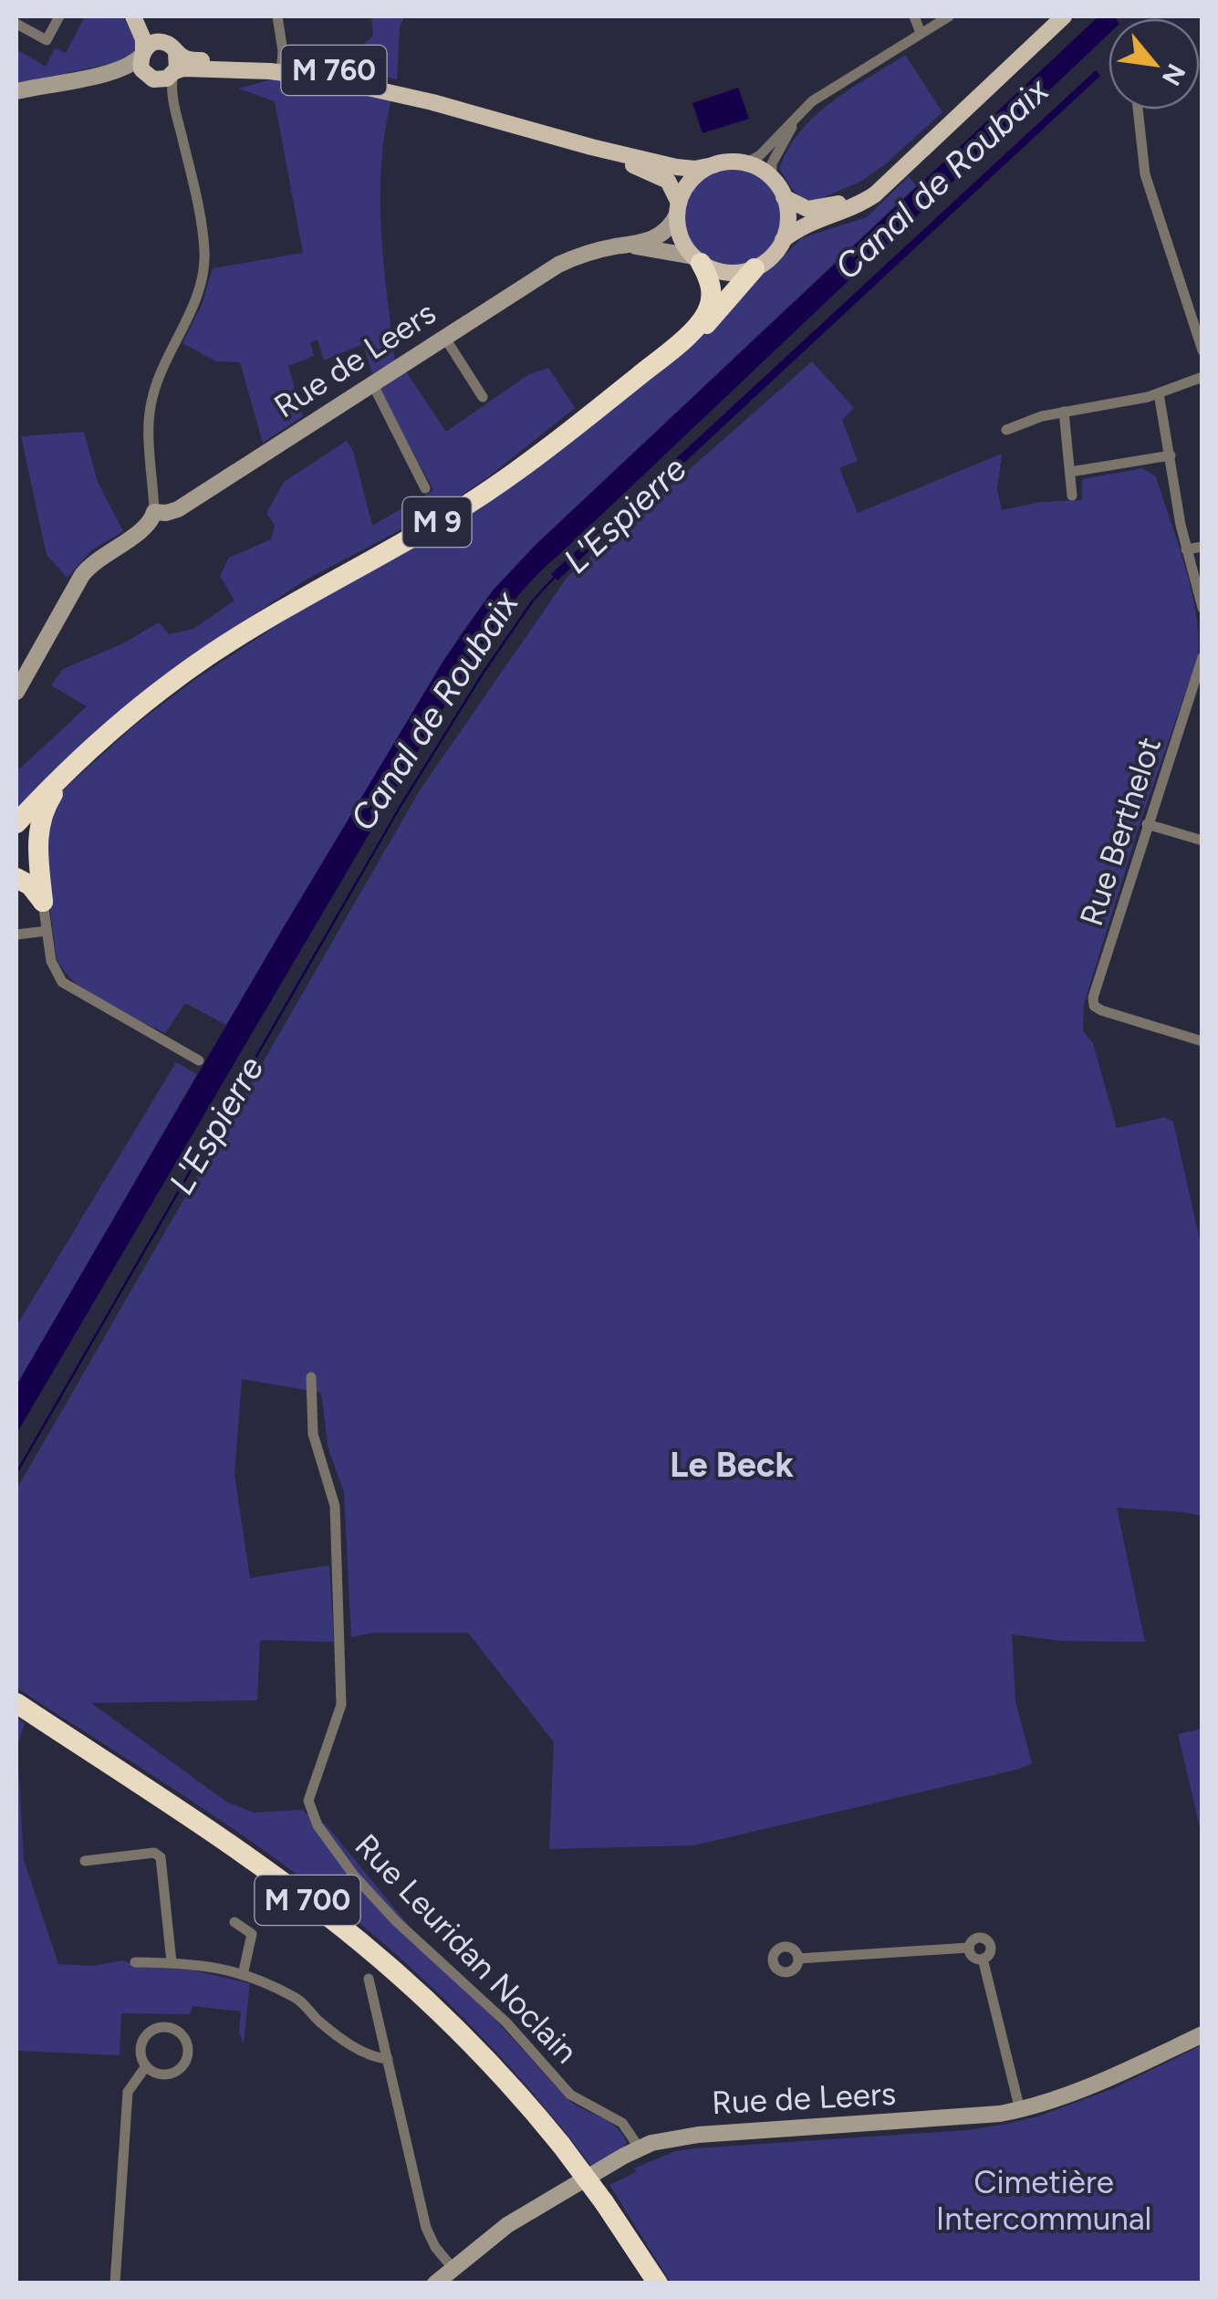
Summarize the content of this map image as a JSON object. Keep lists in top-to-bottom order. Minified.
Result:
{"streets":{"highway":["M 9","M 700"],"main road":["M 760"],"street":["Rue de Leers","Rue Berthelot","Rue Leuridan Noclain"]},"crossings":[["M 760","Rue de Leers"],["M 760","M 9"],["Rue de Leers","M 9"],["Rue de Leers","Rue Leuridan Noclain"]],"districts":["Le Beck"],"water":["Canal de Roubaix","L'Espierre"],"parks":["Cimetière Intercommunal"],"north":"bottom right"}
